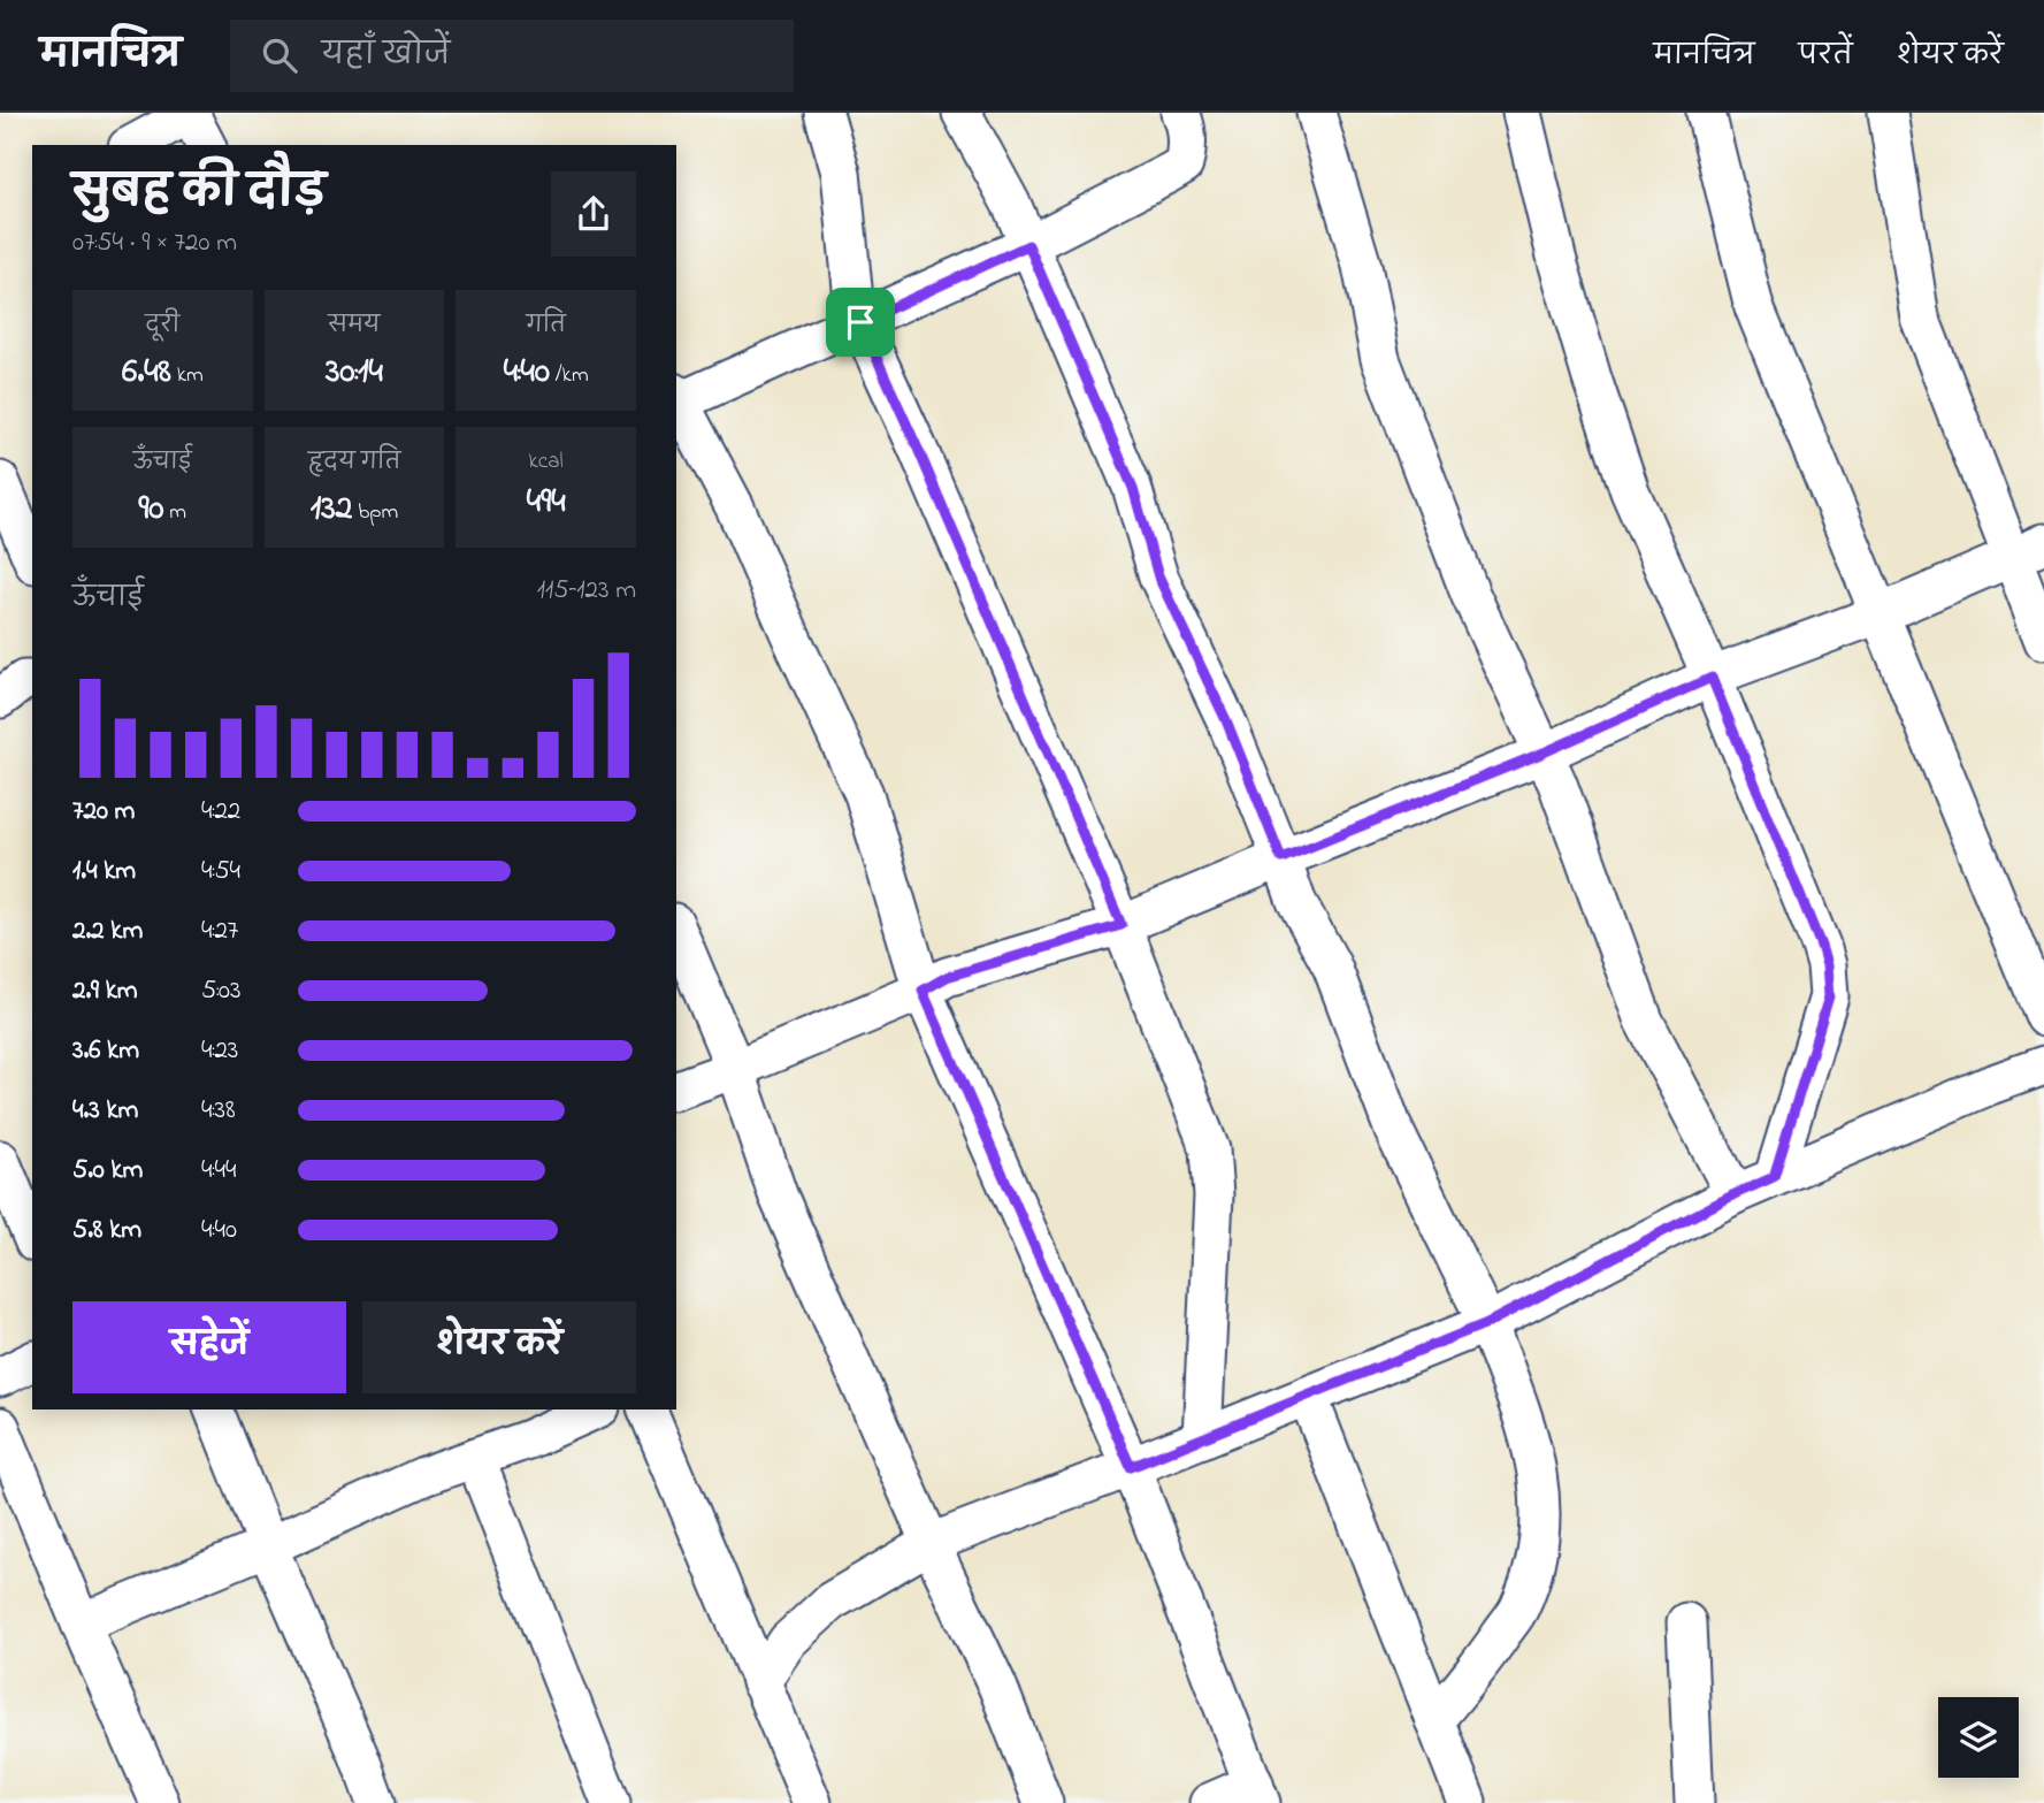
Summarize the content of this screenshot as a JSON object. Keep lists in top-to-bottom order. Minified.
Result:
{"page":{"header":"मानचित्र","search":"यहाँ खोजें","nav":["मानचित्र","परतें","शेयर करें"],"heading":["सुबह की दौड़","07:54 · 9 × 720 m"],"stats":[["दूरी","6.48 km"],["समय","30:14"],["गति","4:40 /km"],["ऊँचाई","90 m"],["हृदय गति","132 bpm"],["kcal","494"]],"chart":["ऊँचाई","115–123 m"],"list":[{"name":"720 m","note":"4:22"},{"name":"1.4 km","note":"4:54"},{"name":"2.2 km","note":"4:27"},{"name":"2.9 km","note":"5:03"},{"name":"3.6 km","note":"4:23"},{"name":"4.3 km","note":"4:38"},{"name":"5.0 km","note":"4:44"},{"name":"5.8 km","note":"4:40"}],"buttons":["सहेजें","शेयर करें"]}}
